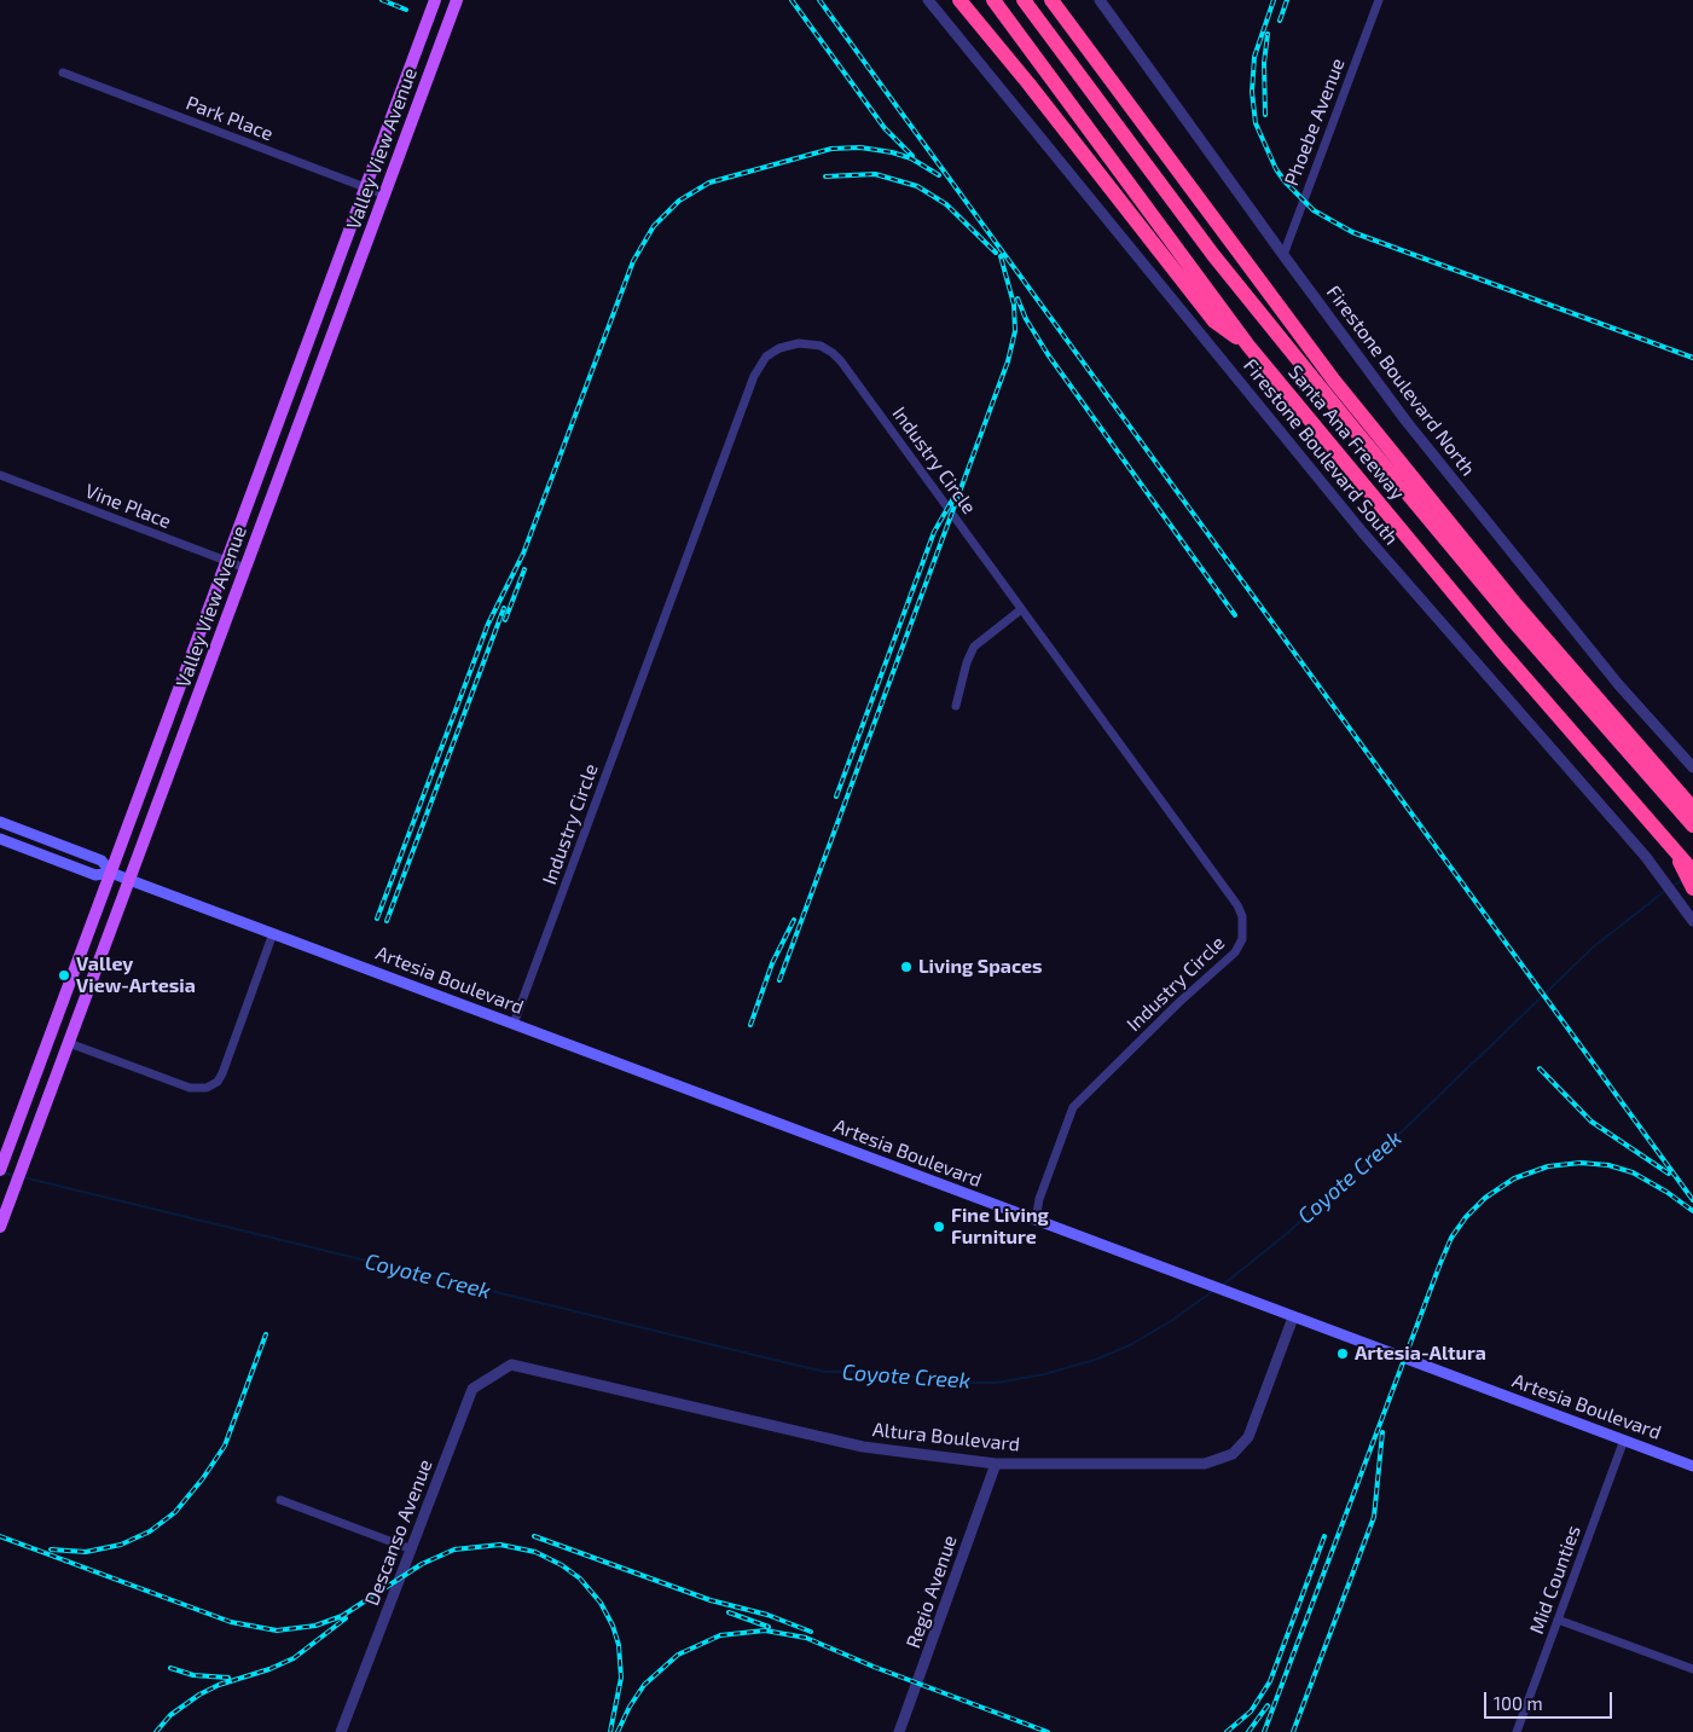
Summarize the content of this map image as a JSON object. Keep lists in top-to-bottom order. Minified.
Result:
{"streets":{"highway":["Santa Ana Freeway"],"main road":["Valley View Avenue","Artesia Boulevard"],"street":["Park Place","Phoebe Avenue","Firestone Boulevard North","Firestone Boulevard South","Industry Circle","Vine Place","Altura Boulevard","Descanso Avenue","Mid Counties","Regio Avenue"]},"crossings":[["Park Place","Valley View Avenue"],["Phoebe Avenue","Firestone Boulevard North"],["Valley View Avenue","Vine Place"],["Valley View Avenue","Artesia Boulevard"],["Industry Circle","Artesia Boulevard"],["Artesia Boulevard","Altura Boulevard"],["Artesia Boulevard","Mid Counties"],["Altura Boulevard","Descanso Avenue"],["Altura Boulevard","Regio Avenue"]],"water":["Coyote Creek"],"places":["Living Spaces","Valley View-Artesia","Fine Living Furniture","Artesia-Altura"],"scale_bar":"100 m"}
